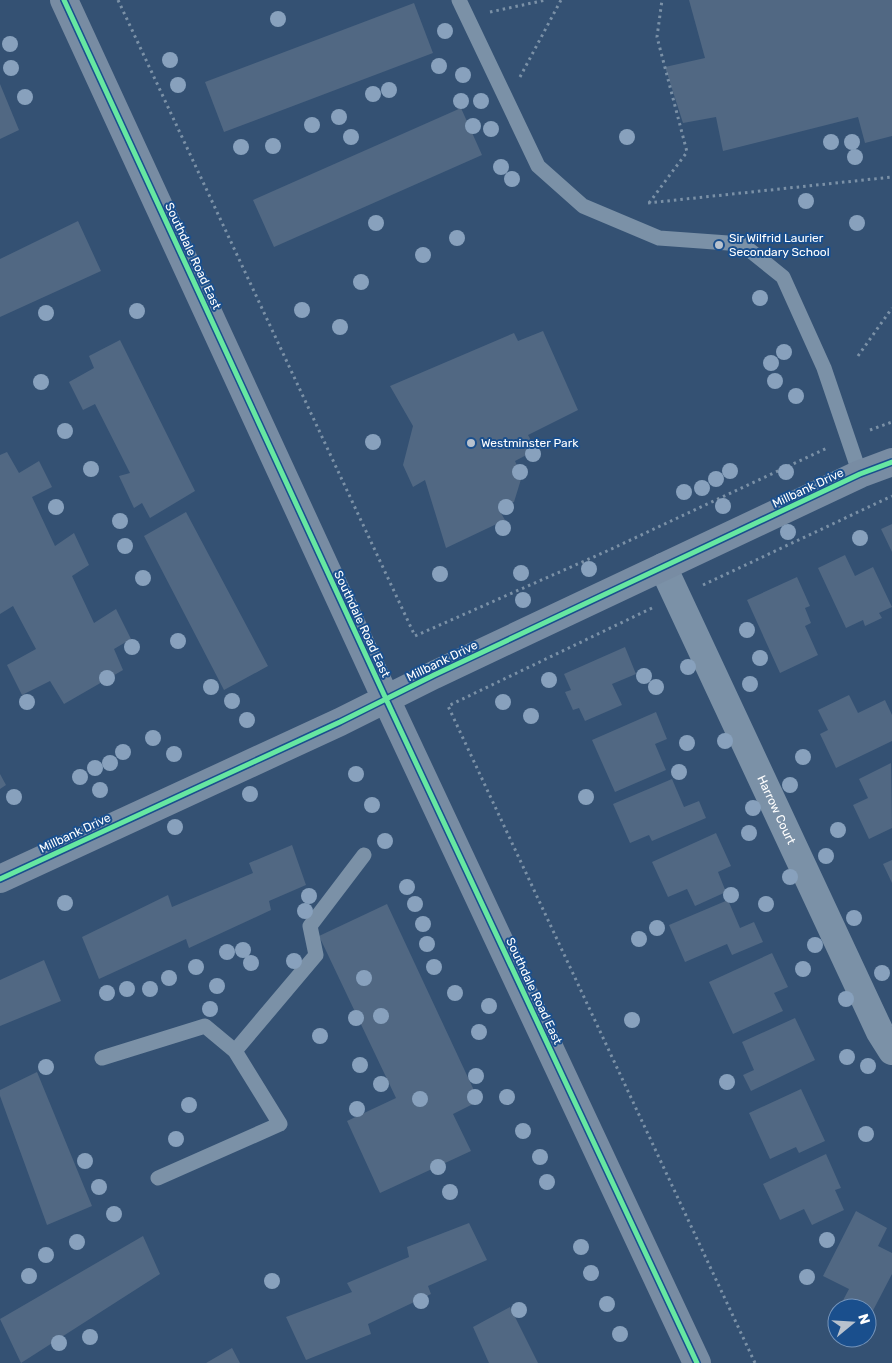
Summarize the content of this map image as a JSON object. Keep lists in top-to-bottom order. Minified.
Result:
{"streets":{"main road":["Southdale Road East","Millbank Drive"],"street":["Harrow Court"]},"crossings":[["Southdale Road East","Millbank Drive"],["Millbank Drive","Harrow Court"]],"places":["Sir Wilfrid Laurier Secondary School","Westminster Park"],"north":"right"}
